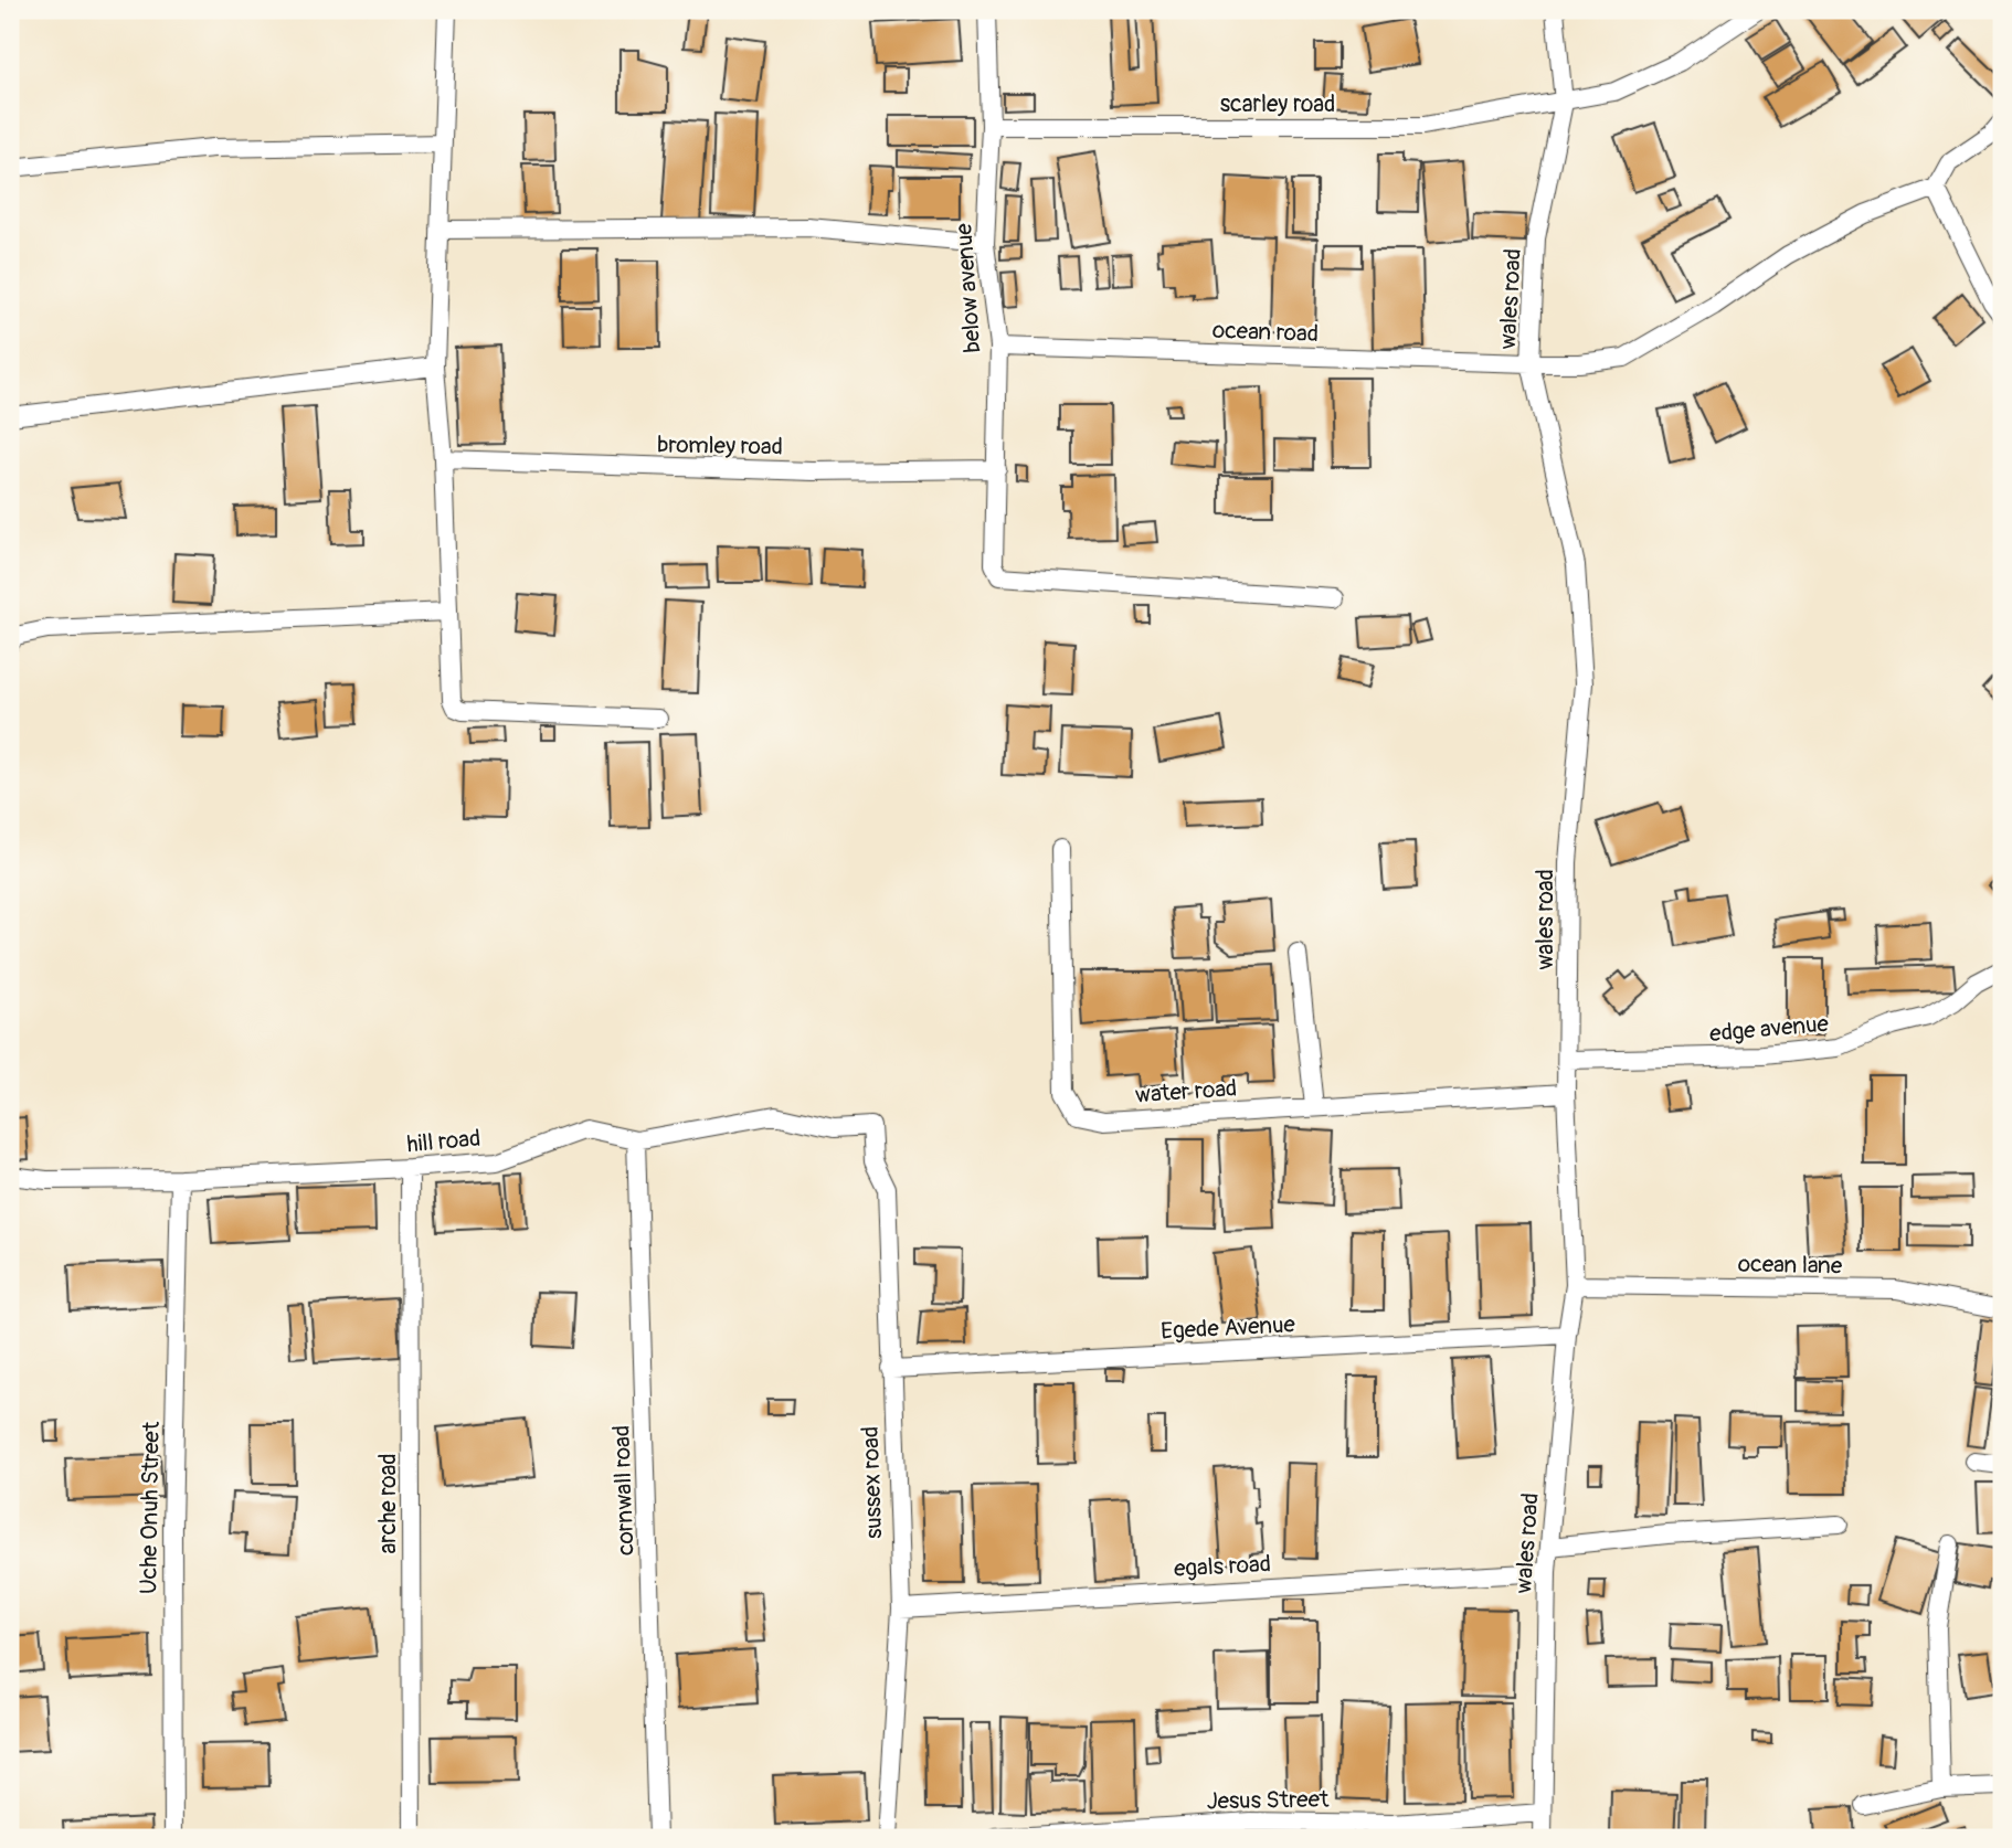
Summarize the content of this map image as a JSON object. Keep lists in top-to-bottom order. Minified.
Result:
{"streets":{"street":["scarley road","below avenue","wales road","ocean road","bromley road","edge avenue","water road","hill road","ocean lane","Egede Avenue","sussex road","cornwall road","arche road","Uche Onuh Street","egals road","Jesus Street"]},"crossings":[["scarley road","below avenue"],["scarley road","wales road"],["below avenue","ocean road"],["below avenue","bromley road"],["wales road","ocean road"],["wales road","edge avenue"],["wales road","water road"],["wales road","ocean lane"],["wales road","Egede Avenue"],["wales road","egals road"],["wales road","Jesus Street"],["hill road","sussex road"],["hill road","cornwall road"],["hill road","arche road"],["hill road","Uche Onuh Street"],["Egede Avenue","sussex road"],["sussex road","egals road"]]}
